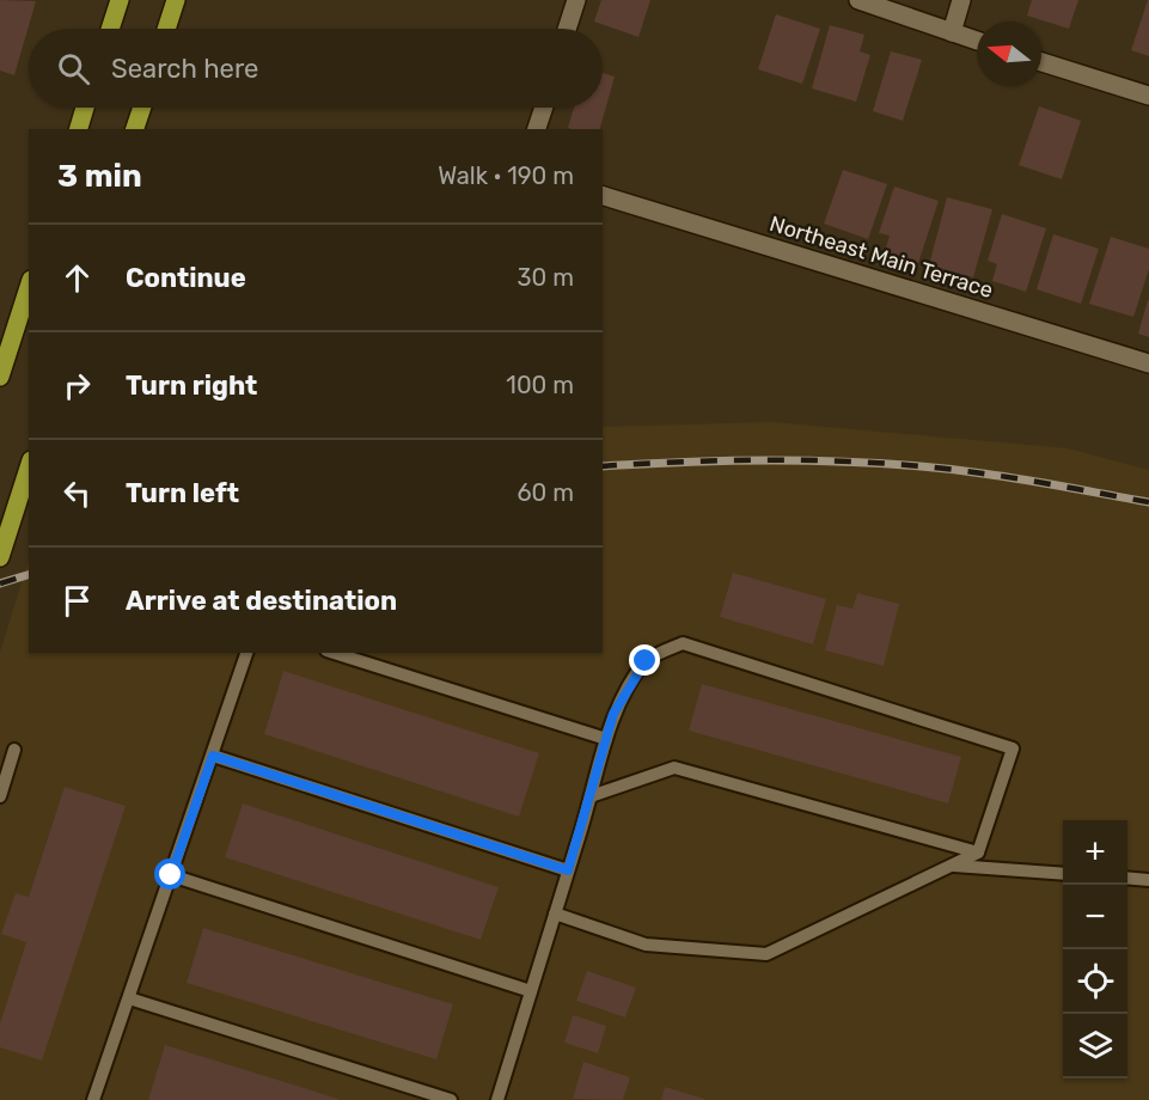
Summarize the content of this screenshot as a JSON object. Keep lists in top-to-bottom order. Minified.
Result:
{"streets":{"street":["Northeast Main Terrace"]},"north":"left","page":{"search":"Search here","heading":["3 min","Walk · 190 m"],"list":[["Continue","30 m"],["Turn right","100 m"],["Turn left","60 m"],"Arrive at destination"],"map_buttons":["+","−"]}}
